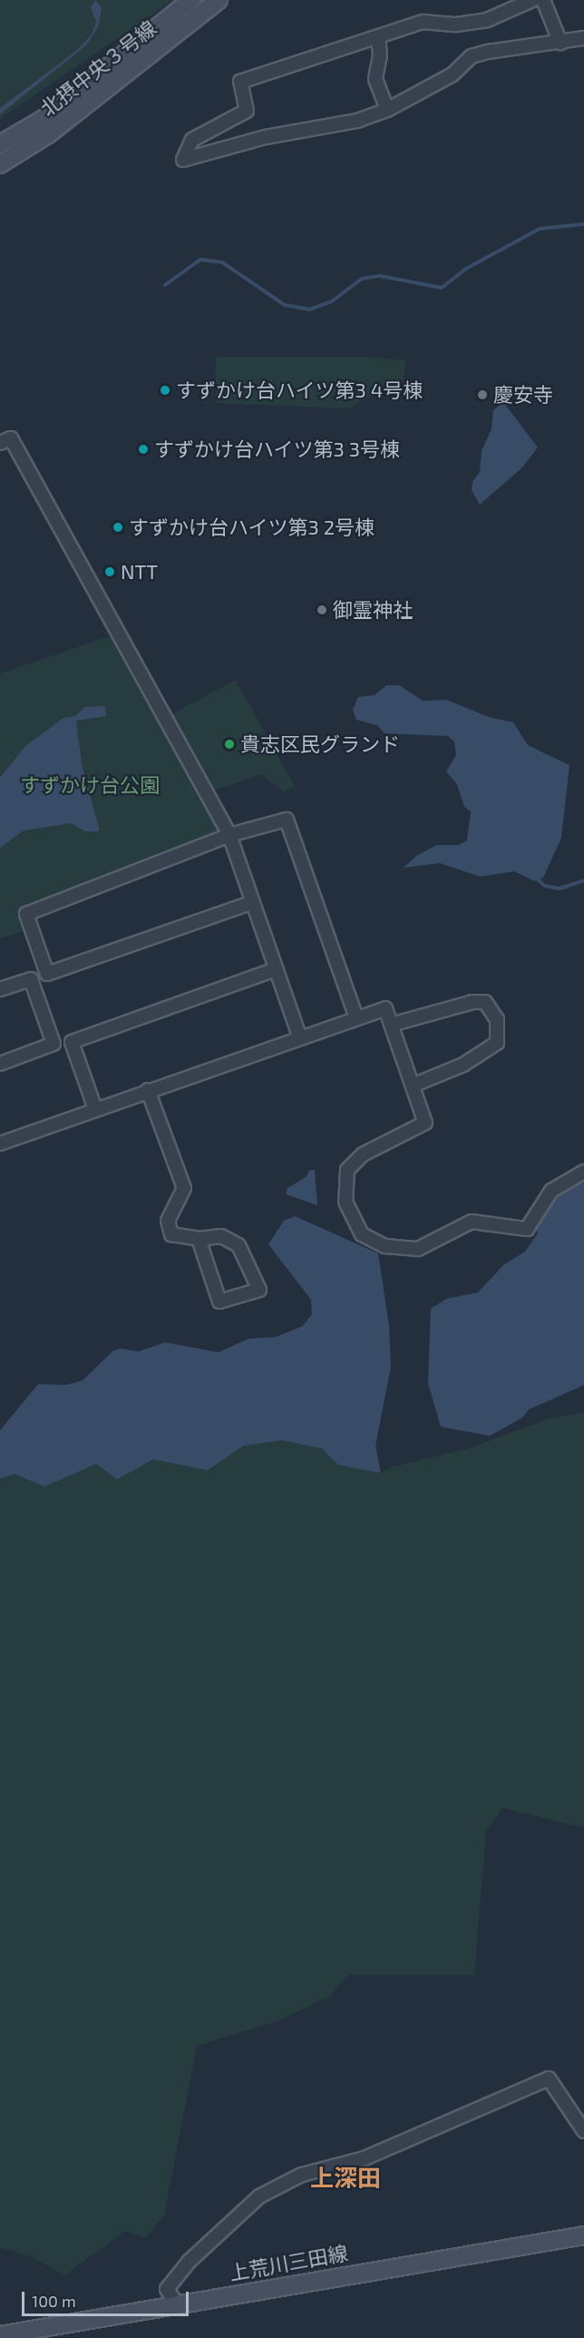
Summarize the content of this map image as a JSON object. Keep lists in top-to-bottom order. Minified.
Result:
{"streets":{"main road":["北摂中央３号線","上荒川三田線"]},"districts":["上深田"],"parks":["すずかけ台公園"],"places":["すずかけ台ハイツ第3 4号棟","慶安寺","すずかけ台ハイツ第3 3号棟","すずかけ台ハイツ第3 2号棟","NTT","御霊神社","貴志区民グランド"],"scale_bar":"100 m"}
